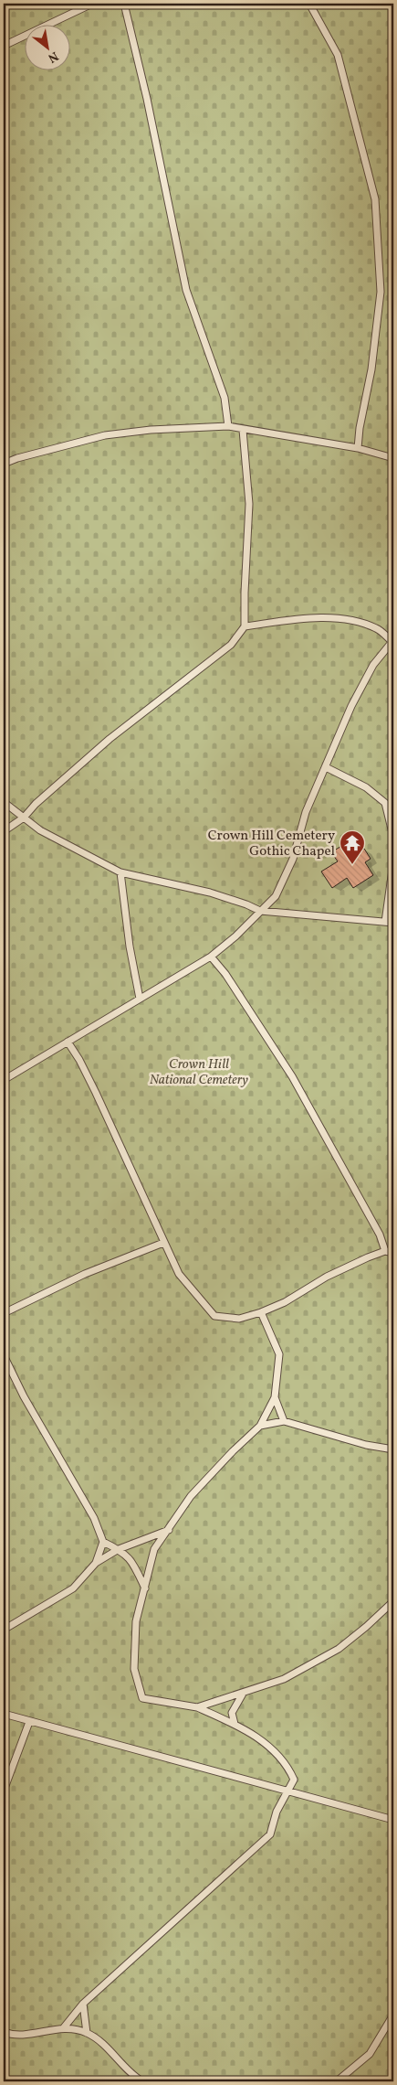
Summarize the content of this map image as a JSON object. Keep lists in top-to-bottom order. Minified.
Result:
{"parks":["Crown Hill National Cemetery"],"places":{"temple":["Crown Hill Cemetery Gothic Chapel"]},"north":"bottom right"}
